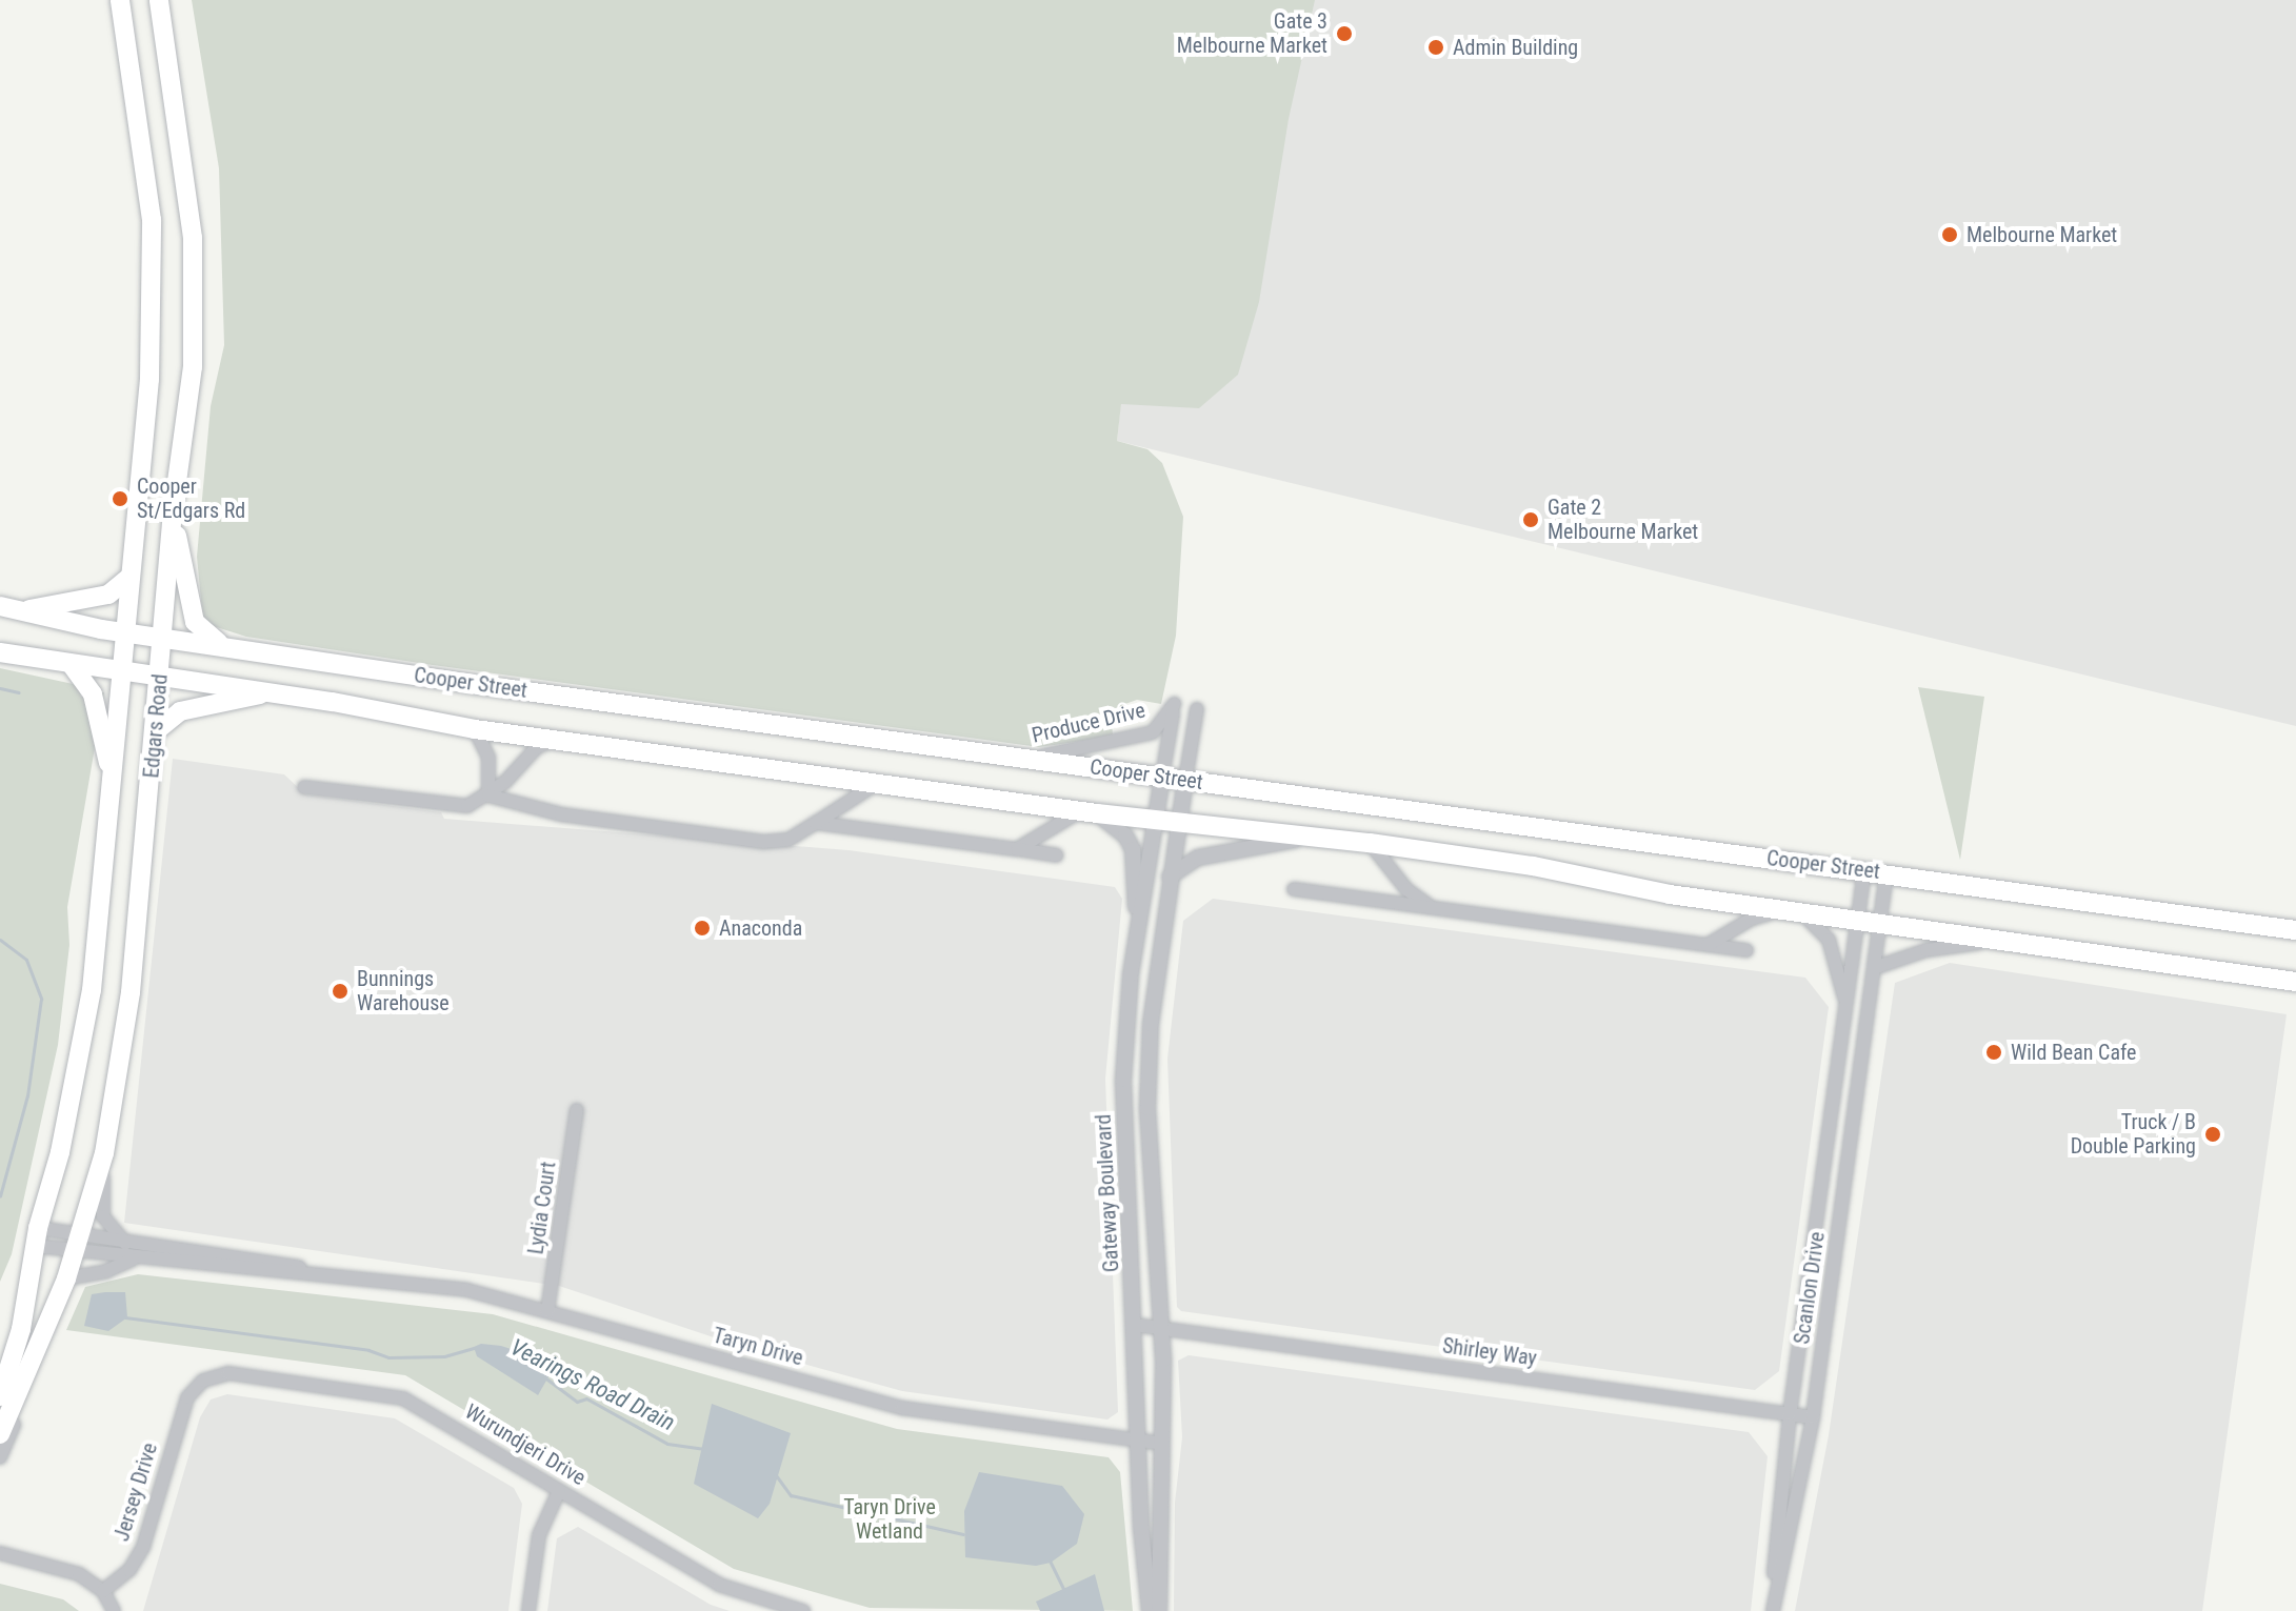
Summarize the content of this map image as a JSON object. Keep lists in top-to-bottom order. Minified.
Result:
{"streets":{"main road":["Cooper Street","Edgars Road"],"street":["Produce Drive","Gateway Boulevard","Lydia Court","Scanlon Drive","Taryn Drive","Shirley Way","Wurundjeri Drive","Jersey Drive"]},"crossings":[["Cooper Street","Produce Drive"],["Cooper Street","Edgars Road"],["Cooper Street","Gateway Boulevard"],["Cooper Street","Scanlon Drive"],["Produce Drive","Gateway Boulevard"],["Edgars Road","Taryn Drive"],["Gateway Boulevard","Taryn Drive"],["Gateway Boulevard","Shirley Way"],["Lydia Court","Taryn Drive"],["Scanlon Drive","Shirley Way"],["Wurundjeri Drive","Jersey Drive"]],"water":["Vearings Road Drain"],"parks":["Taryn Drive Wetland"],"places":["Gate 3 Melbourne Market","Admin Building","Melbourne Market","Cooper St/Edgars Rd","Gate 2 Melbourne Market","Anaconda","Bunnings Warehouse","Wild Bean Cafe","Truck / B Double Parking"]}
